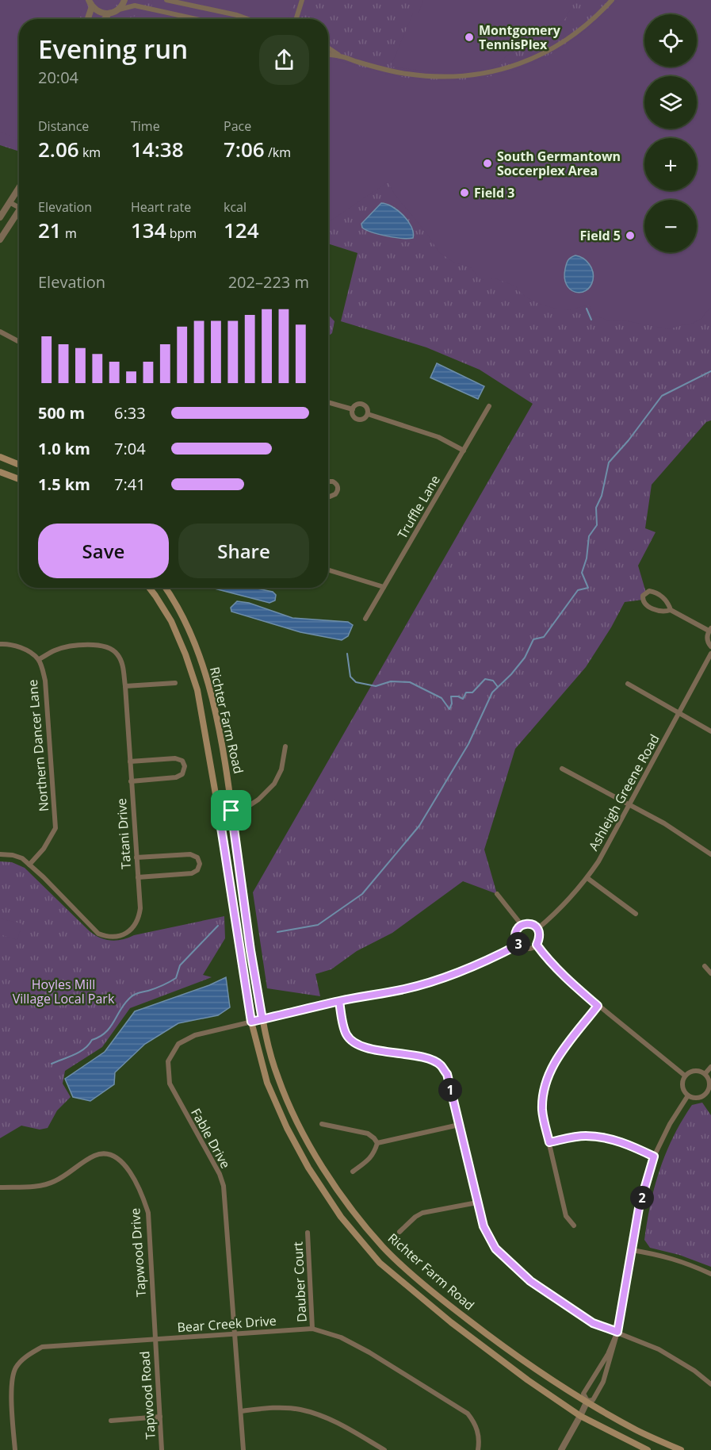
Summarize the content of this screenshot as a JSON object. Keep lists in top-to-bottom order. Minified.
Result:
{"streets":{"main road":["Richter Farm Road"],"street":["Truffle Lane","Northern Dancer Lane","Ashleigh Greene Road","Tatani Drive","Fable Drive","Tapwood Drive","Dauber Court","Bear Creek Drive","Tapwood Road"]},"crossings":[["Richter Farm Road","Fable Drive"],["Northern Dancer Lane","Tatani Drive"],["Fable Drive","Bear Creek Drive"],["Tapwood Drive","Bear Creek Drive"],["Tapwood Drive","Tapwood Road"],["Dauber Court","Bear Creek Drive"],["Bear Creek Drive","Tapwood Road"]],"parks":["Hoyles Mill Village Local Park"],"places":["Montgomery TennisPlex","South Germantown Soccerplex Area","Field 3","Field 5"],"page":{"map_buttons":["+","−"],"heading":["Evening run","20:04"],"stats":[["Distance","2.06 km"],["Time","14:38"],["Pace","7:06 /km"],["Elevation","21 m"],["Heart rate","134 bpm"],["kcal","124"]],"chart":["Elevation","202–223 m"],"list":[{"name":"500 m","note":"6:33"},{"name":"1.0 km","note":"7:04"},{"name":"1.5 km","note":"7:41"}],"buttons":["Save","Share"],"pins":["3","1","2"]}}
